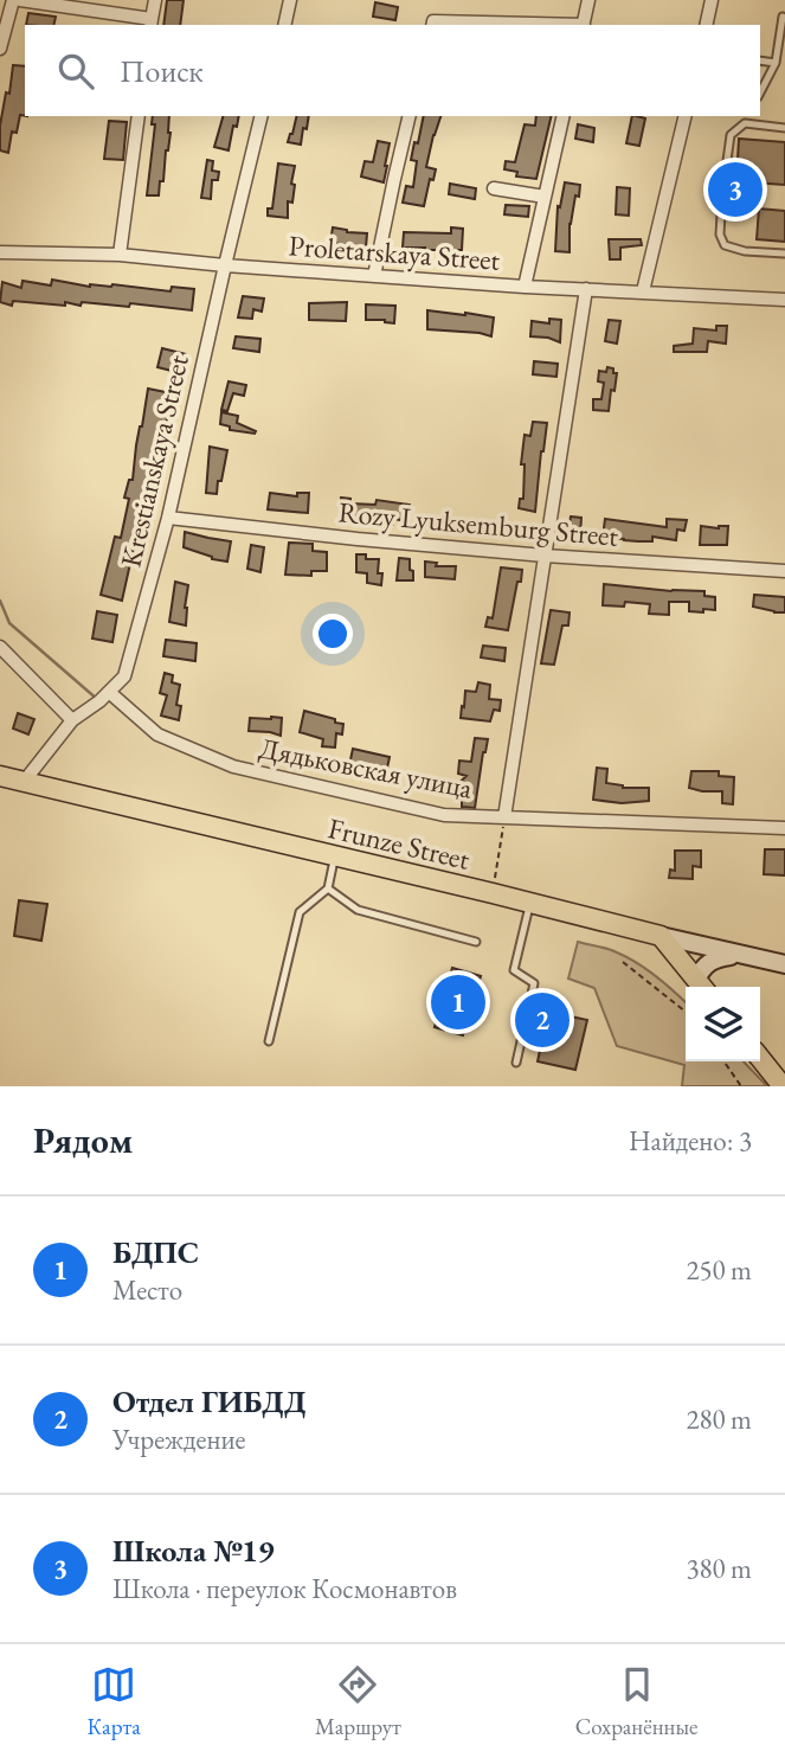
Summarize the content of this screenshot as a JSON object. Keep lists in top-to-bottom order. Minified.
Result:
{"streets":{"main road":["Frunze Street"],"street":["Proletarskaya Street","Krestianskaya Street","Rozy Lyuksemburg Street","Дядьковская улица"]},"crossings":[["Proletarskaya Street","Krestianskaya Street"],["Krestianskaya Street","Rozy Lyuksemburg Street"],["Krestianskaya Street","Дядьковская улица"],["Krestianskaya Street","Frunze Street"]],"page":{"search":"Поиск","pins":["3","1","2"],"heading":["Рядом","Найдено: 3"],"list":[{"mark":"1","name":"БДПС","note":"Место","value":"250 m"},{"mark":"2","name":"Отдел ГИБДД","note":"Учреждение","value":"280 m"},{"mark":"3","name":"Школа №19","note":"Школа · переулок Космонавтов","value":"380 m"}],"nav":["Карта","Маршрут","Сохранённые"]}}
